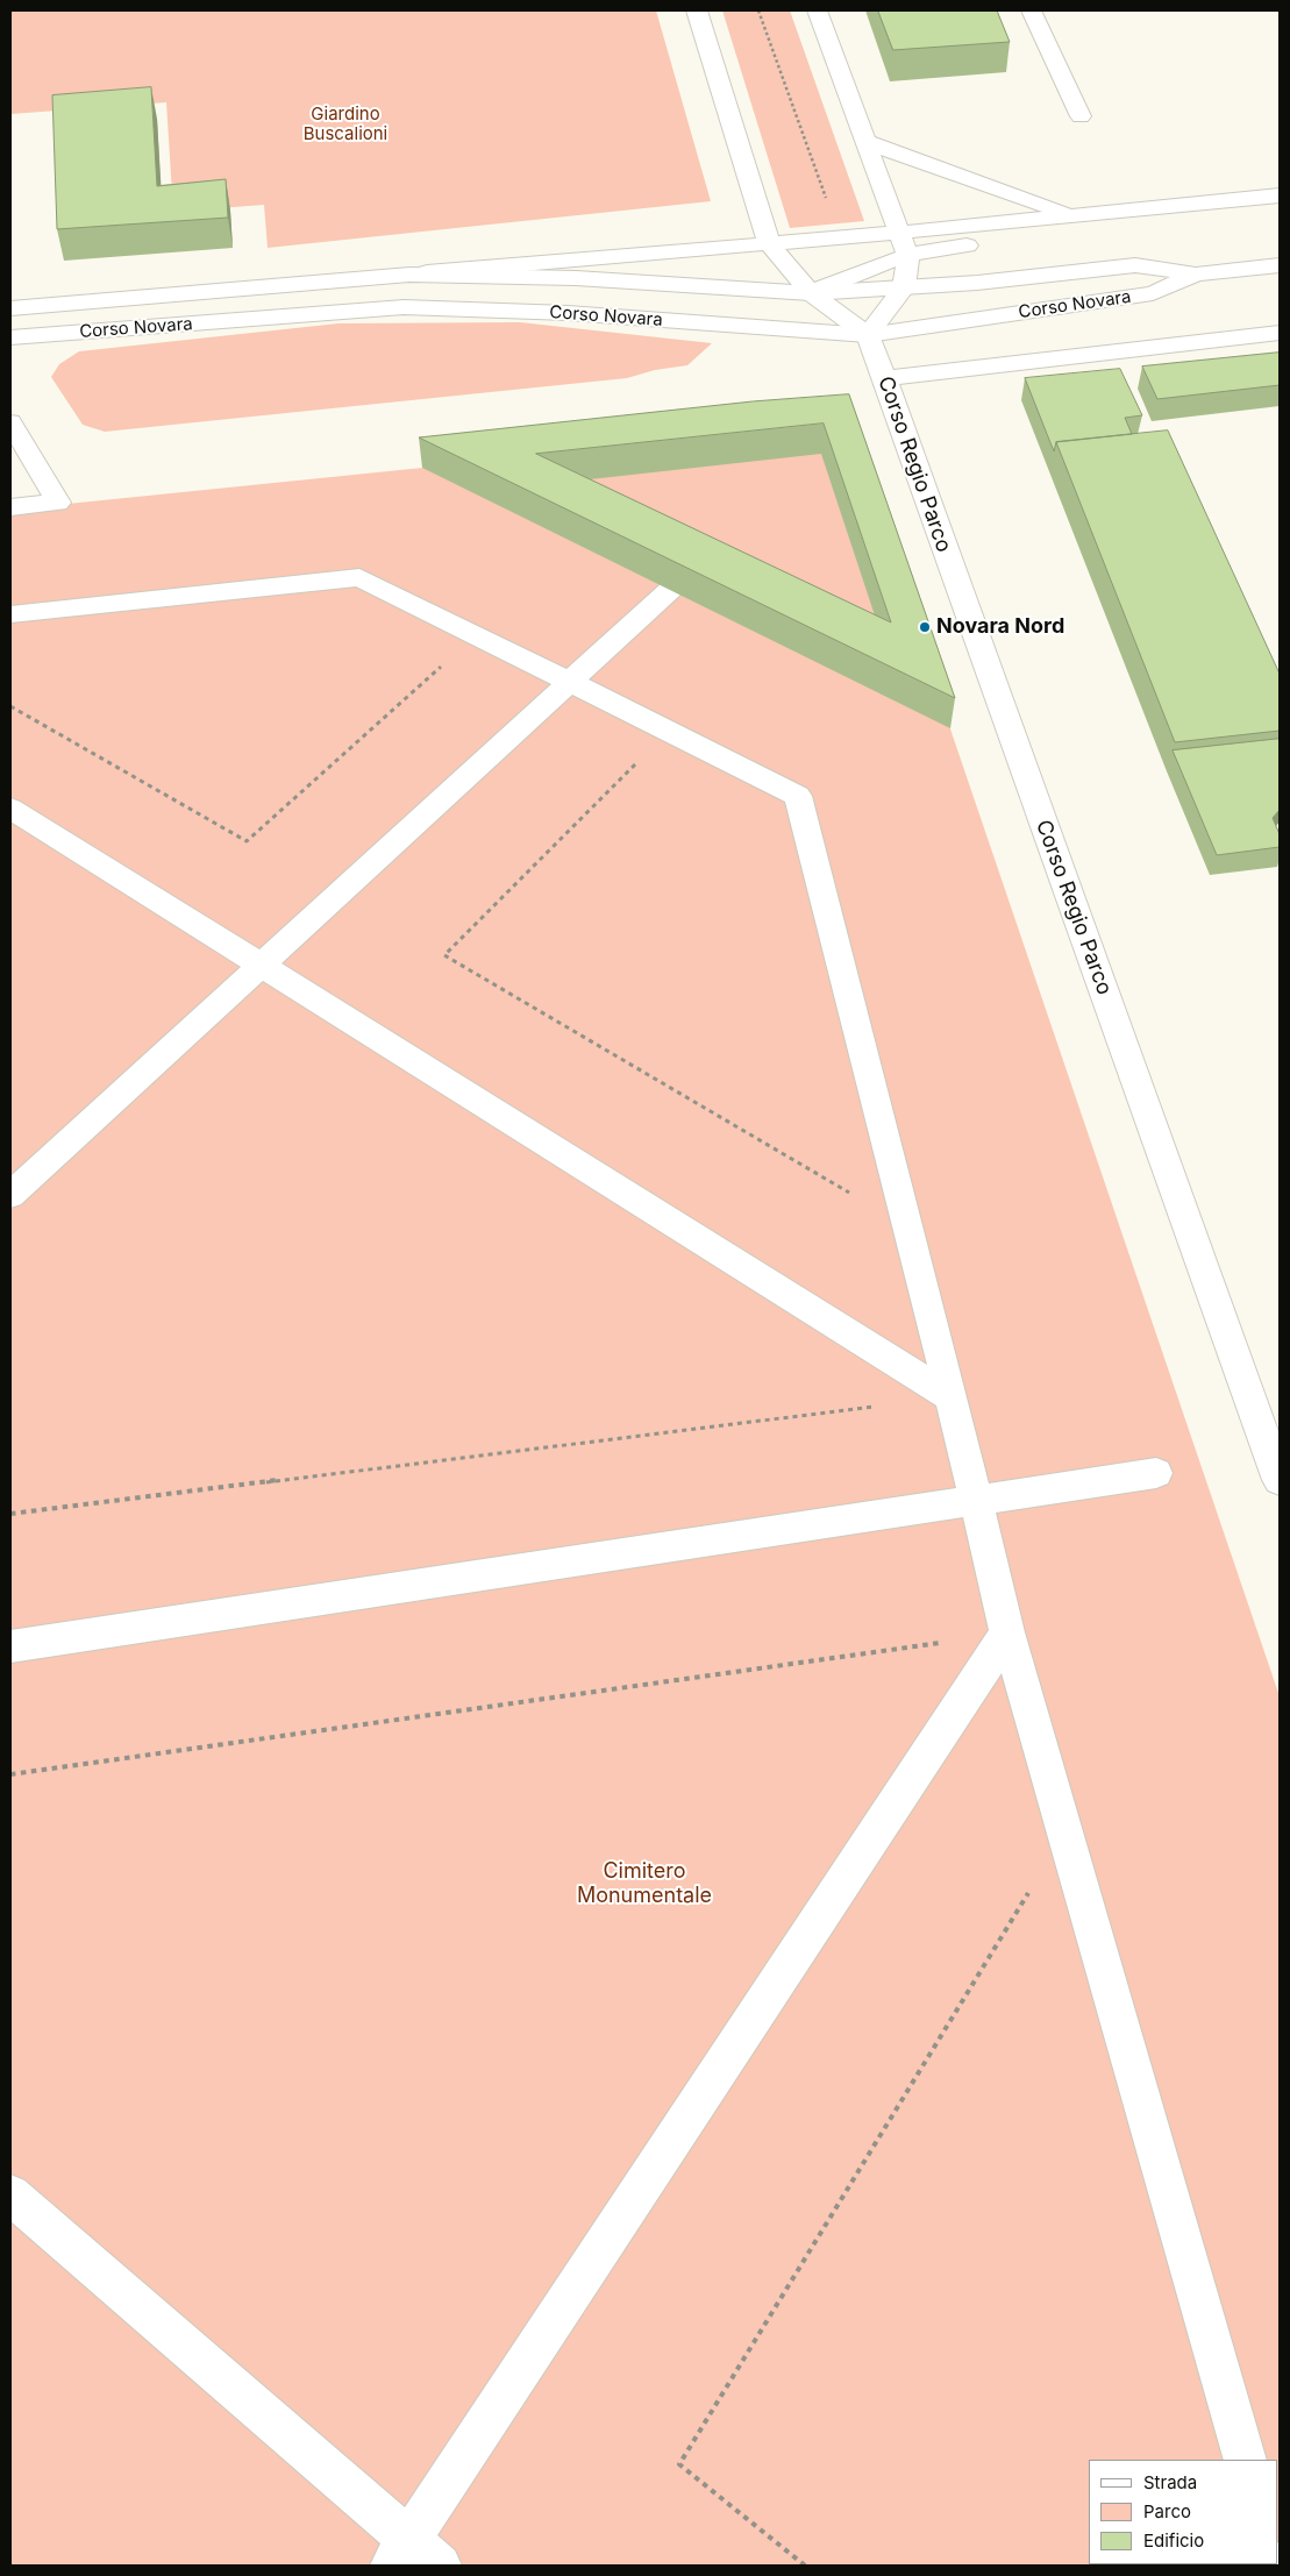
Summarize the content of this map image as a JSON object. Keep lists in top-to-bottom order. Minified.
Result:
{"streets":{"street":["Corso Novara","Corso Regio Parco"]},"crossings":[["Corso Novara","Corso Regio Parco"]],"parks":["Giardino Buscalioni","Cimitero Monumentale"],"places":["Novara Nord"],"legend":["Strada","Parco","Edificio"]}
